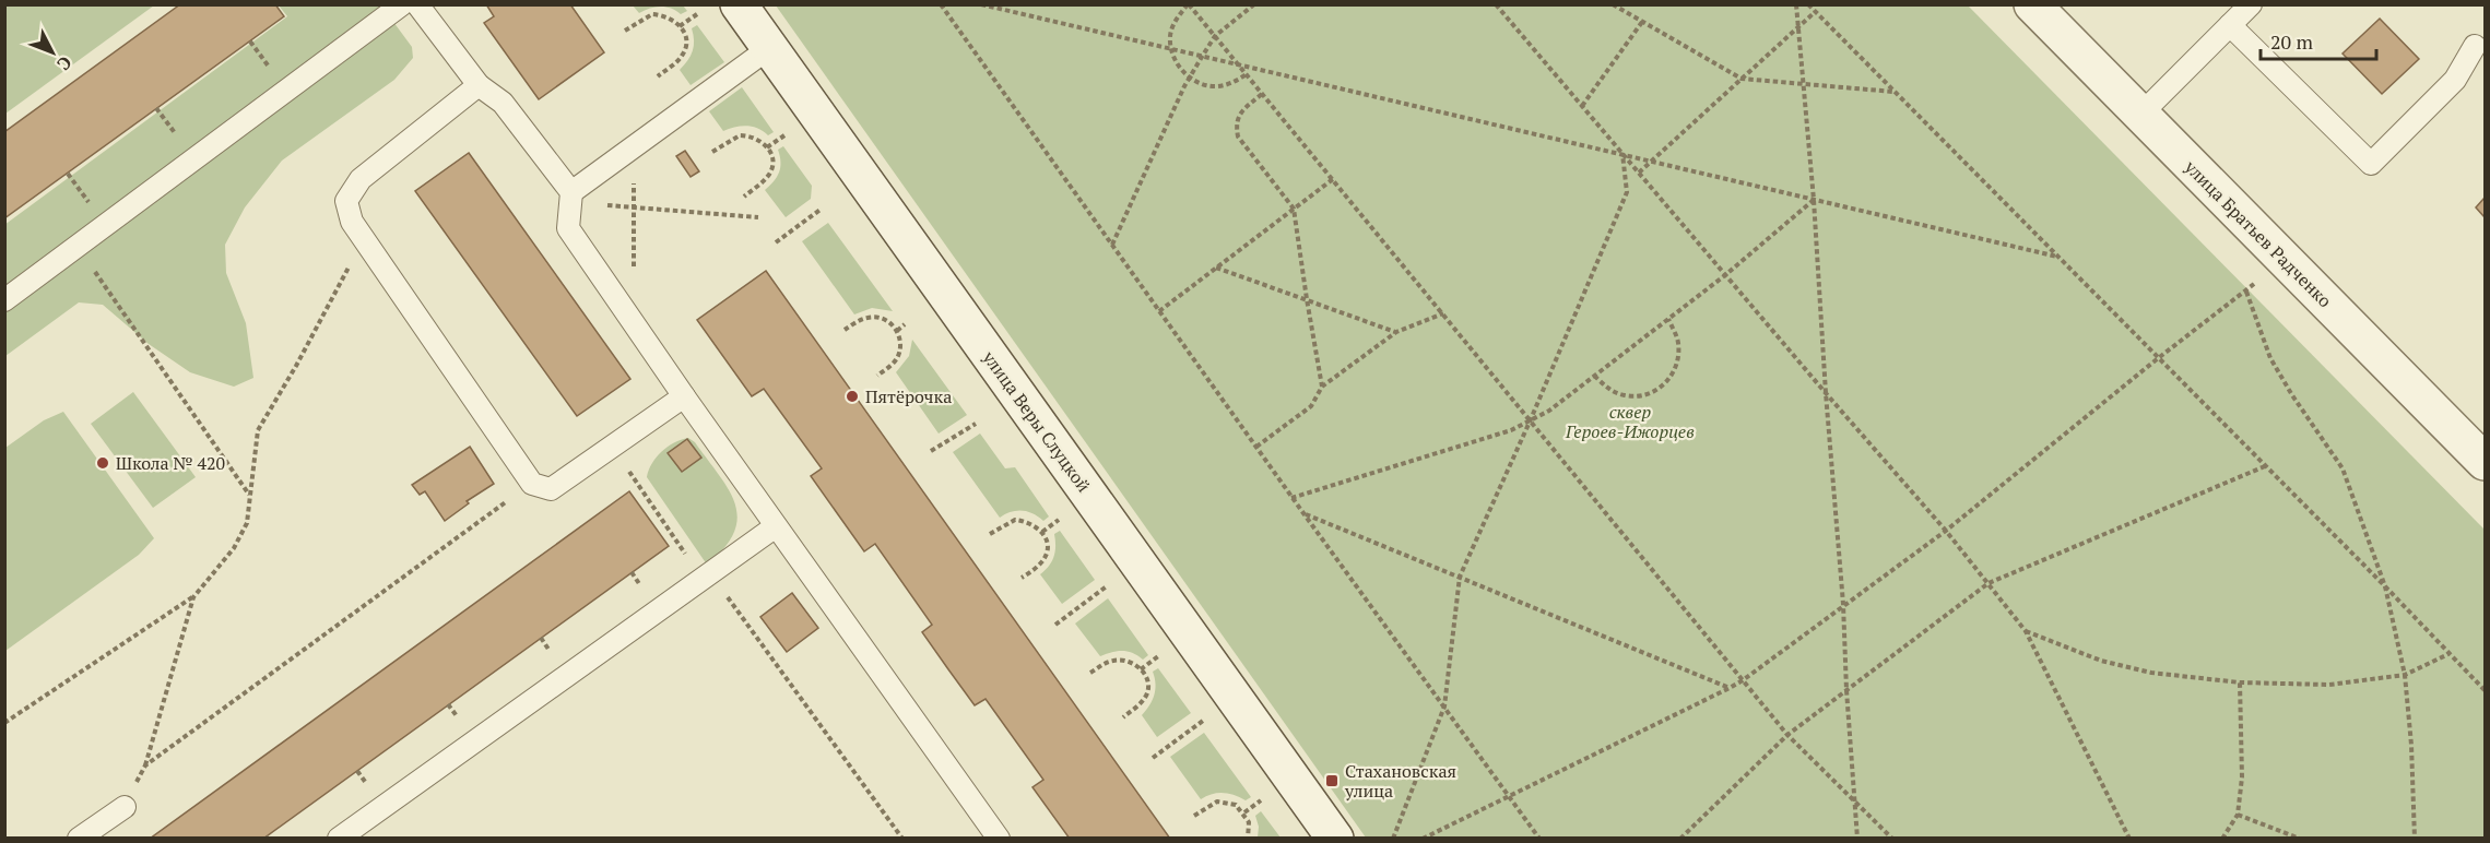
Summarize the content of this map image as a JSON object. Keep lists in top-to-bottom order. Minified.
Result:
{"streets":{"street":["улица Братьев Радченко","улица Веры Слуцкой"]},"parks":["сквер Героев-Ижорцев"],"places":{"other":["Пятёрочка","Школа № 420"],"transit":["Стахановская улица"]},"scale_bar":"20 m","north":"bottom right"}
